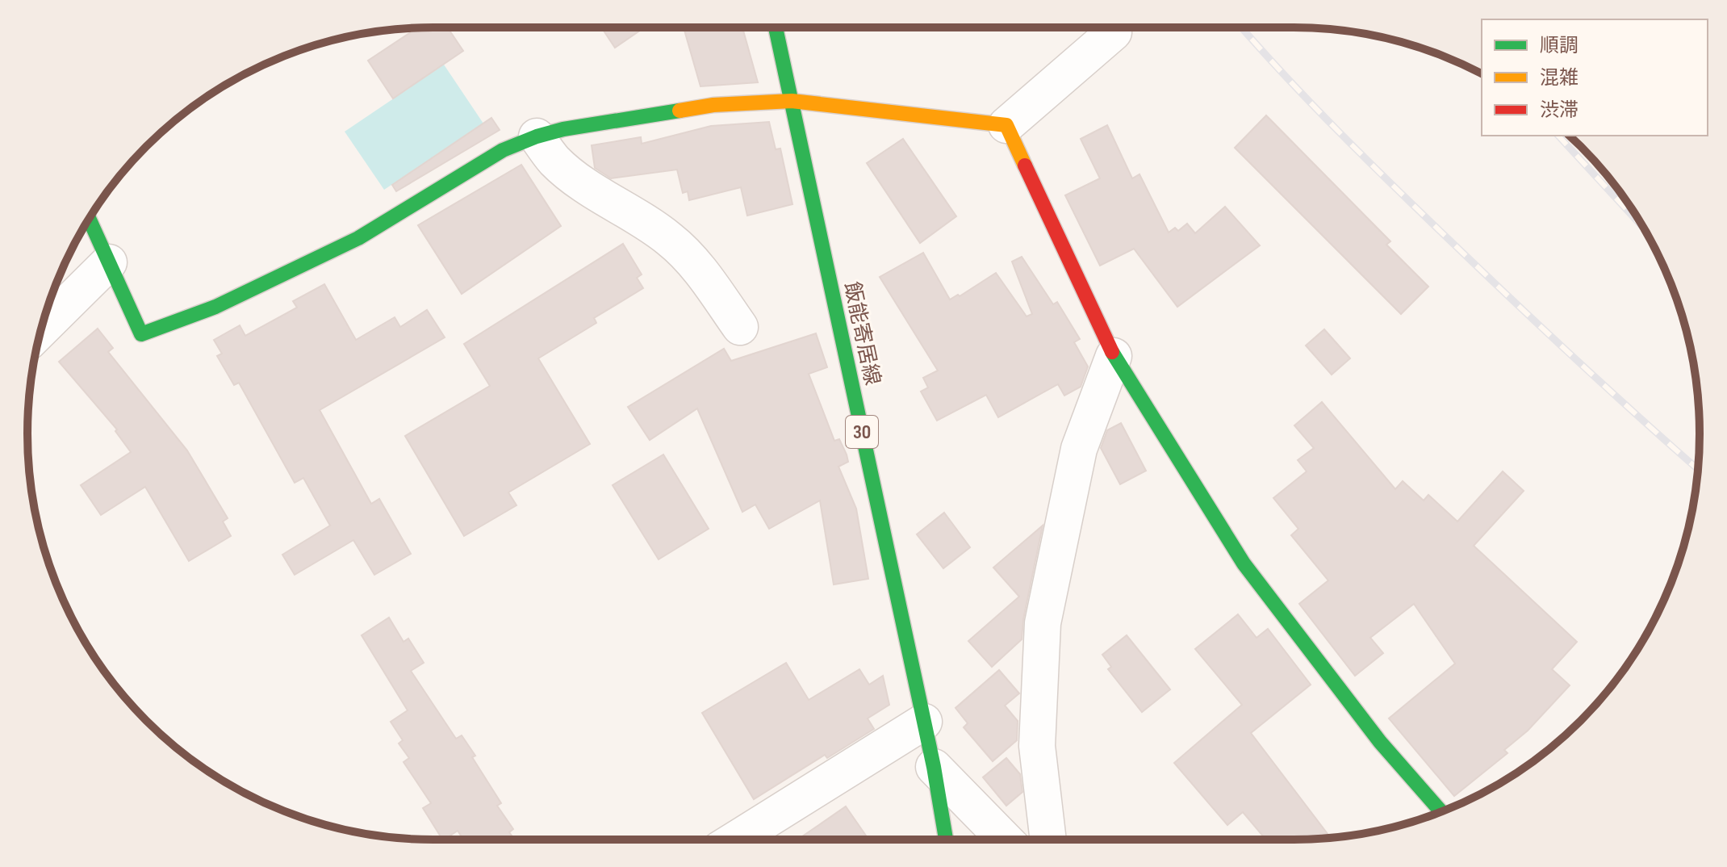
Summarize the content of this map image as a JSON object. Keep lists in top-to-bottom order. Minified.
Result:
{"streets":{"street":["飯能寄居線","30"]},"legend":["順調","混雑","渋滞"]}
